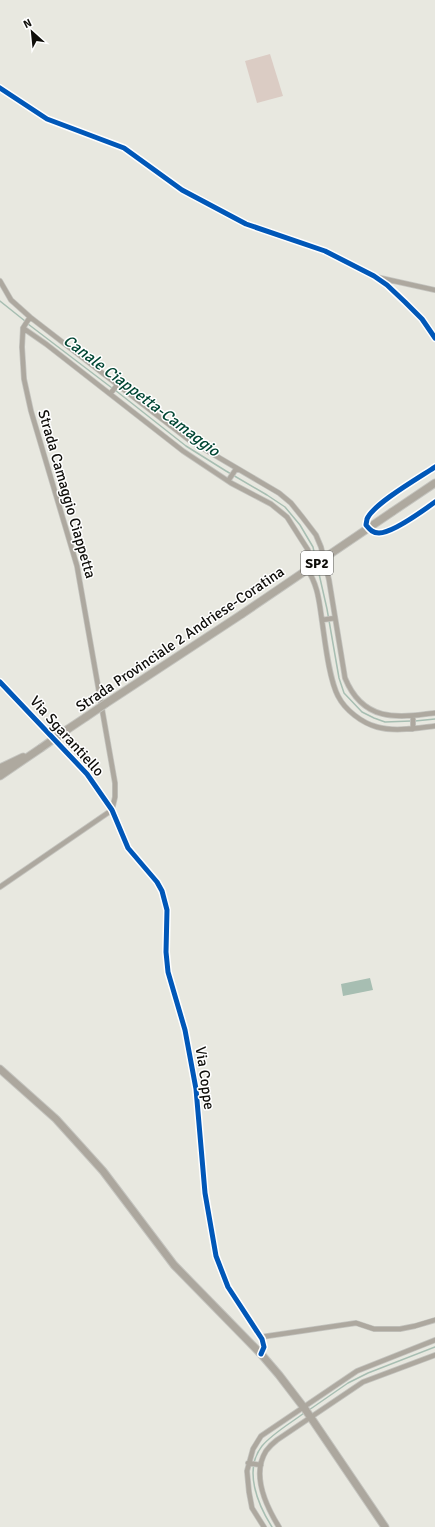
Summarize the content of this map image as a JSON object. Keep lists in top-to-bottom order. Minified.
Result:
{"streets":{"main road":["SP2","Strada Provinciale 2 Andriese-Coratina"],"street":["Strada Camaggio Ciappetta","Via Sgarantiello","Via Coppe"]},"crossings":[["Strada Camaggio Ciappetta","Via Sgarantiello"],["Strada Camaggio Ciappetta","Via Coppe"],["Via Sgarantiello","Via Coppe"]],"water":["Canale Ciappetta-Camaggio"],"north":"top left"}
